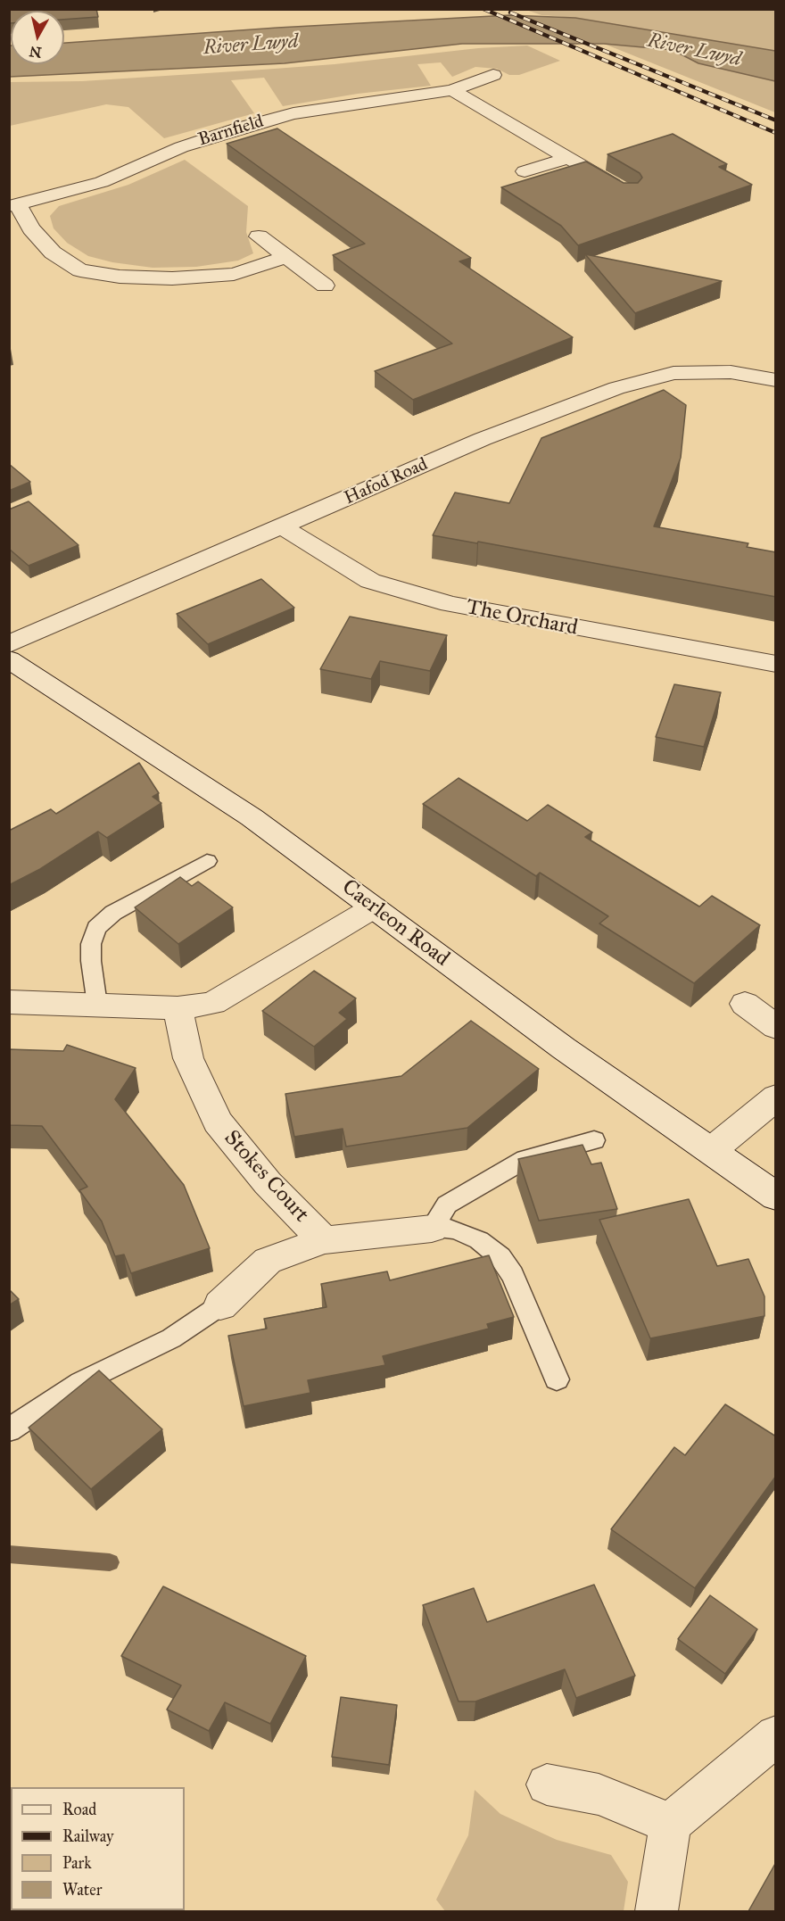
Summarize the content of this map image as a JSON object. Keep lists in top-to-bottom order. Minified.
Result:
{"streets":{"street":["Barnfield","Hafod Road","The Orchard","Caerleon Road","Stokes Court"]},"crossings":[["Hafod Road","The Orchard"]],"water":["River Lwyd"],"legend":["Road","Railway","Park","Water"],"north":"bottom"}
